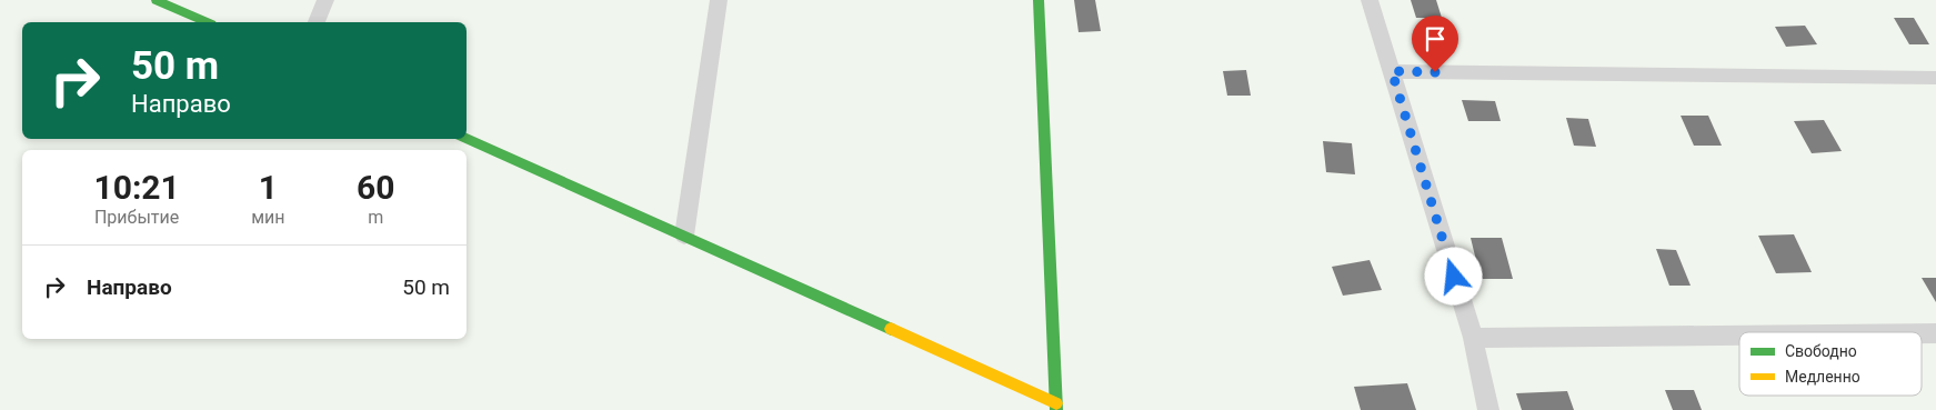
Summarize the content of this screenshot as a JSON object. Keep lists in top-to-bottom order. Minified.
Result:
{"legend":["Свободно","Медленно"],"page":{"turn":["50 m","Направо"],"eta":["10:21","Прибытие","1","мин","60","m"],"list":[{"name":"Направо","value":"50 m"}]}}
